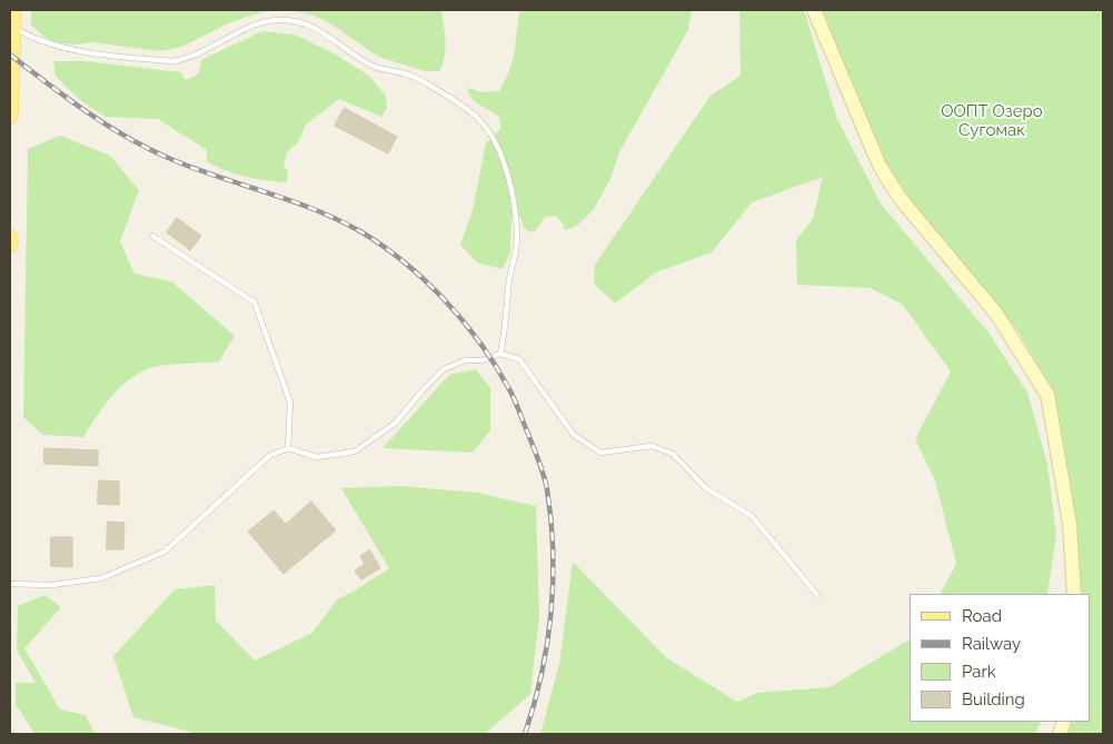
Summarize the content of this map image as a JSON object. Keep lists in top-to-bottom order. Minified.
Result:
{"parks":["ООПТ Озеро Сугомак"],"legend":["Road","Railway","Park","Building"]}
